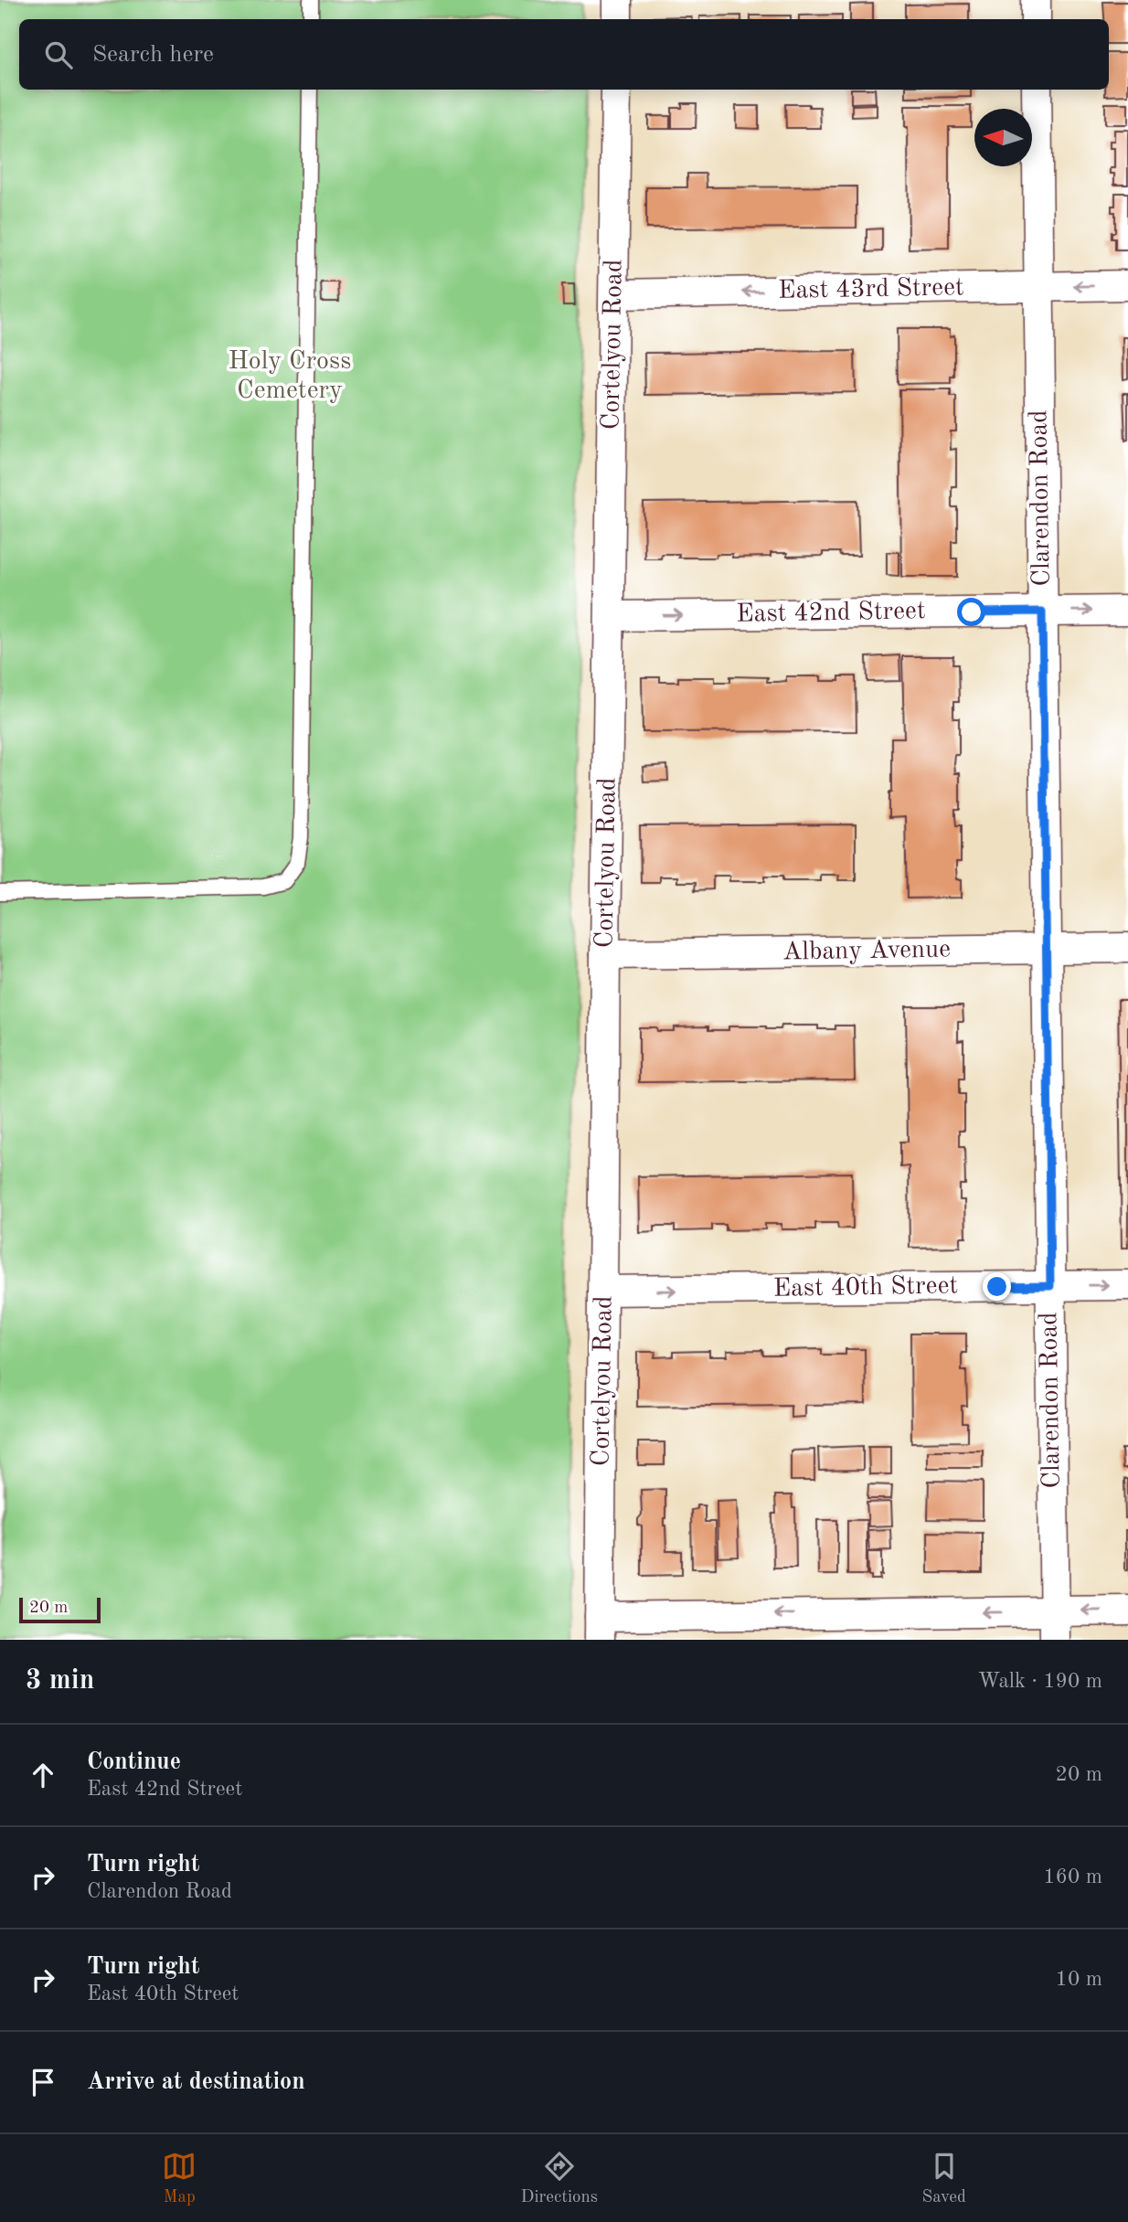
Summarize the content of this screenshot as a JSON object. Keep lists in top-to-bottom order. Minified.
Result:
{"streets":{"street":["East 43rd Street","Cortelyou Road","Clarendon Road","East 42nd Street","Albany Avenue","East 40th Street"]},"crossings":[["East 43rd Street","Cortelyou Road"],["East 43rd Street","Clarendon Road"],["Cortelyou Road","East 42nd Street"],["Cortelyou Road","Albany Avenue"],["Cortelyou Road","East 40th Street"],["Clarendon Road","East 42nd Street"],["Clarendon Road","Albany Avenue"],["Clarendon Road","East 40th Street"]],"one_way":["East 43rd Street","East 42nd Street","East 40th Street"],"parks":["Holy Cross Cemetery"],"scale_bar":"20 m","north":"left","page":{"search":"Search here","scale":"20 m","heading":["3 min","Walk · 190 m"],"list":[["Continue","East 42nd Street","20 m"],["Turn right","Clarendon Road","160 m"],["Turn right","East 40th Street","10 m"],"Arrive at destination"],"nav":["Map","Directions","Saved"]}}
